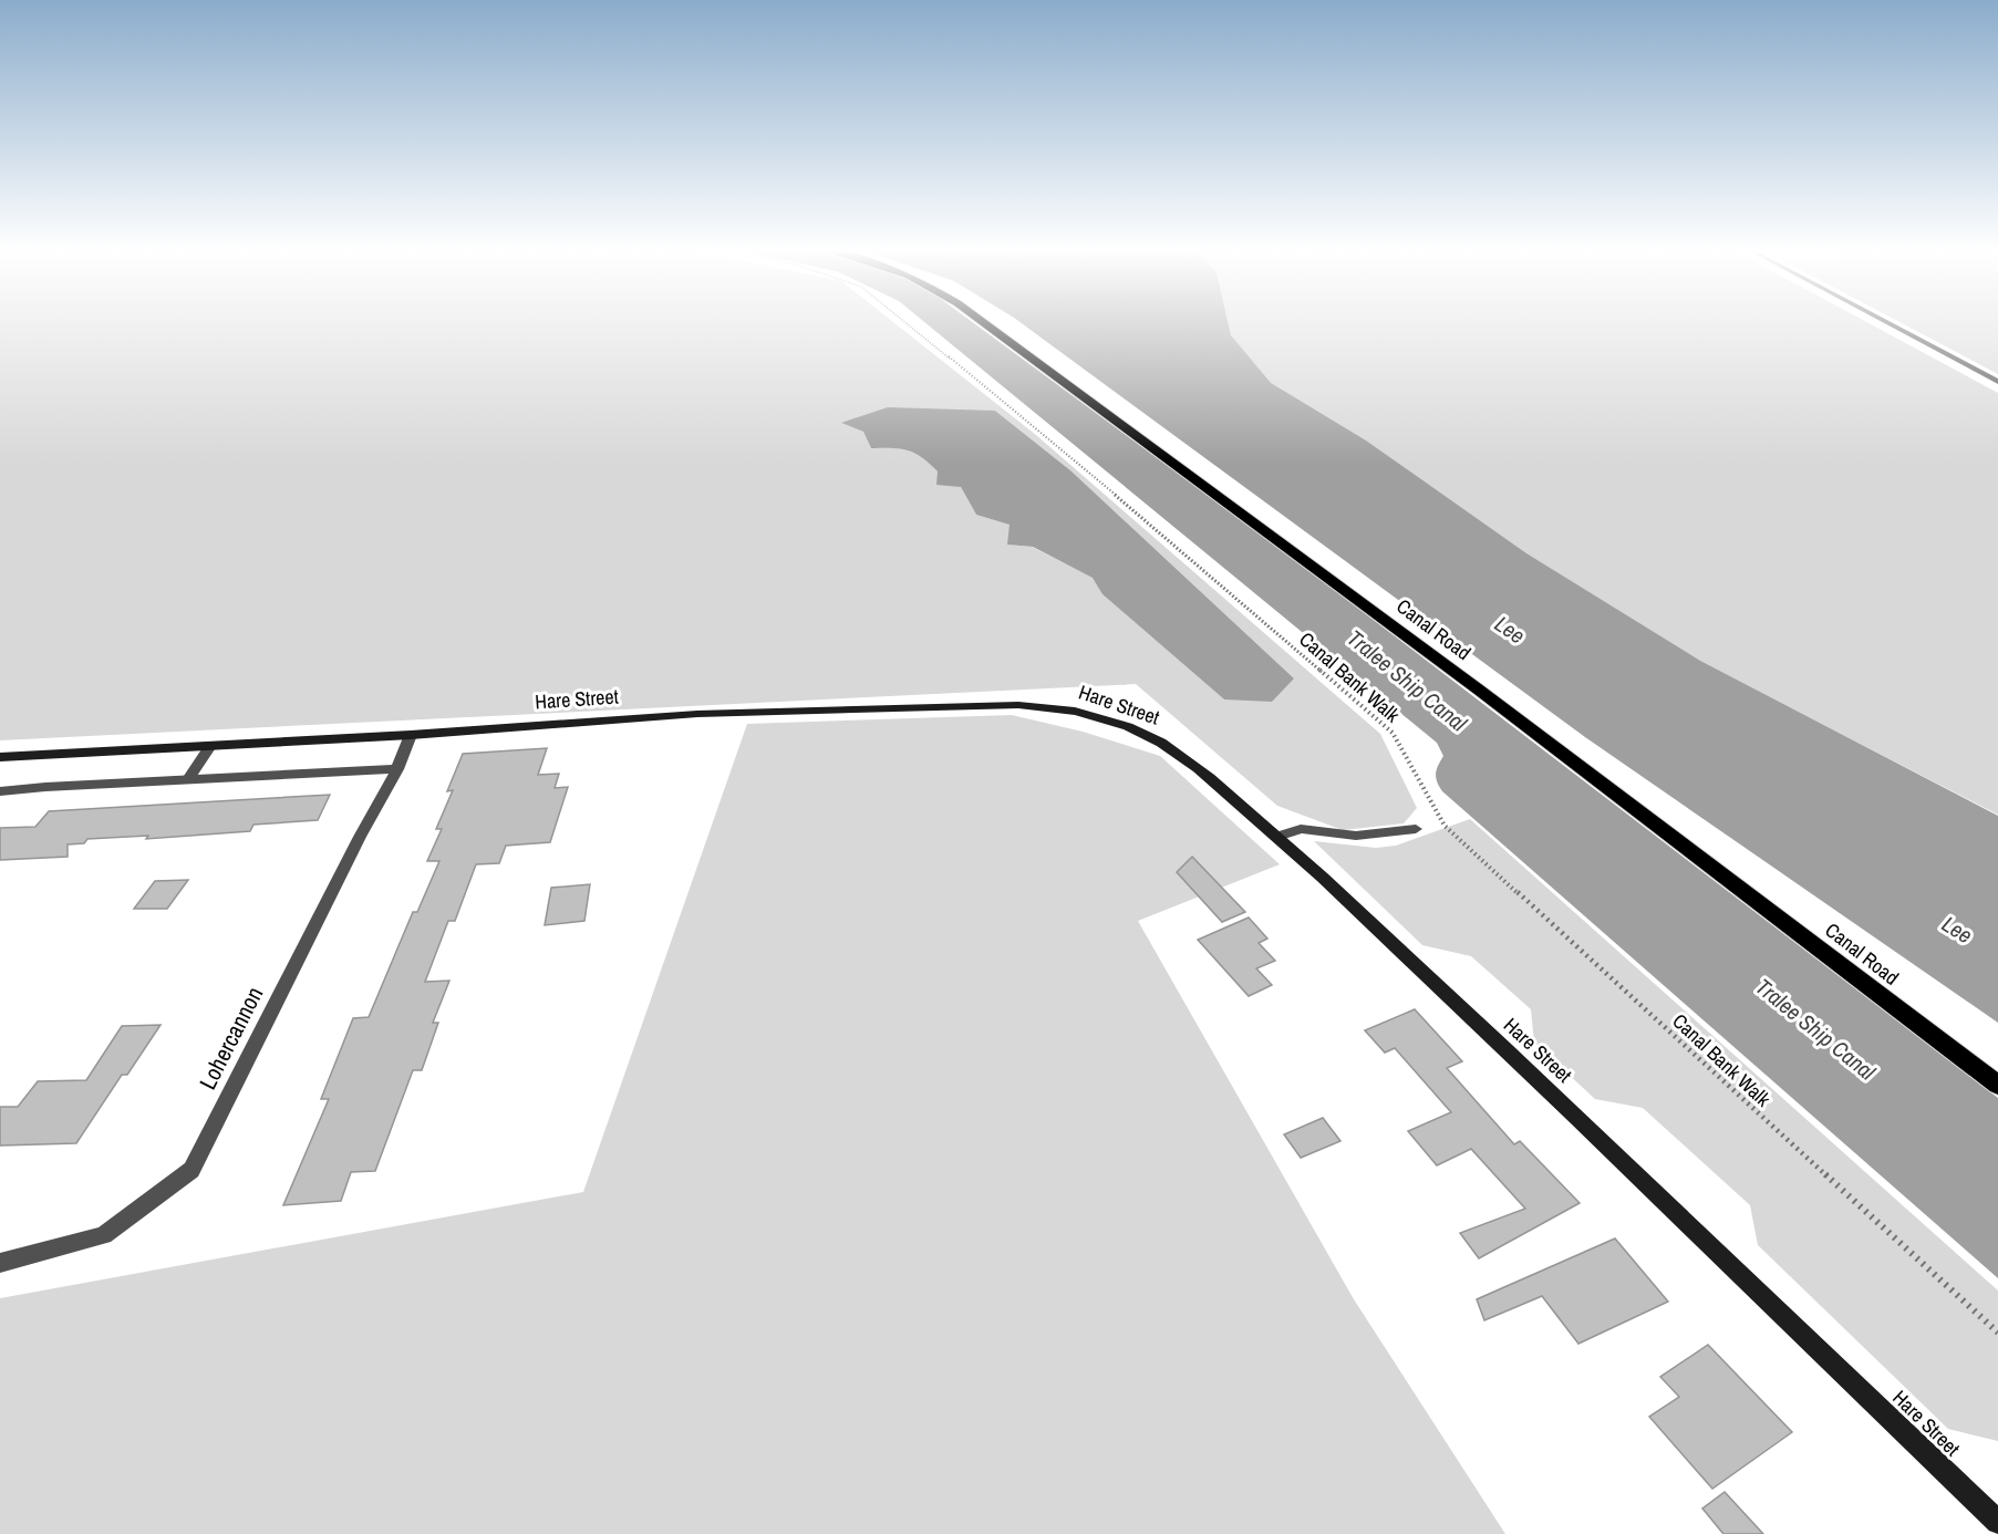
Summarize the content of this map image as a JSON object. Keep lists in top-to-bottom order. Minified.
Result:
{"streets":{"main road":["Canal Road"],"street":["Hare Street","Lohercannon"],"path":["Canal Bank Walk"]},"crossings":[["Hare Street","Lohercannon"]],"water":["Lee","Tralee Ship Canal"]}
